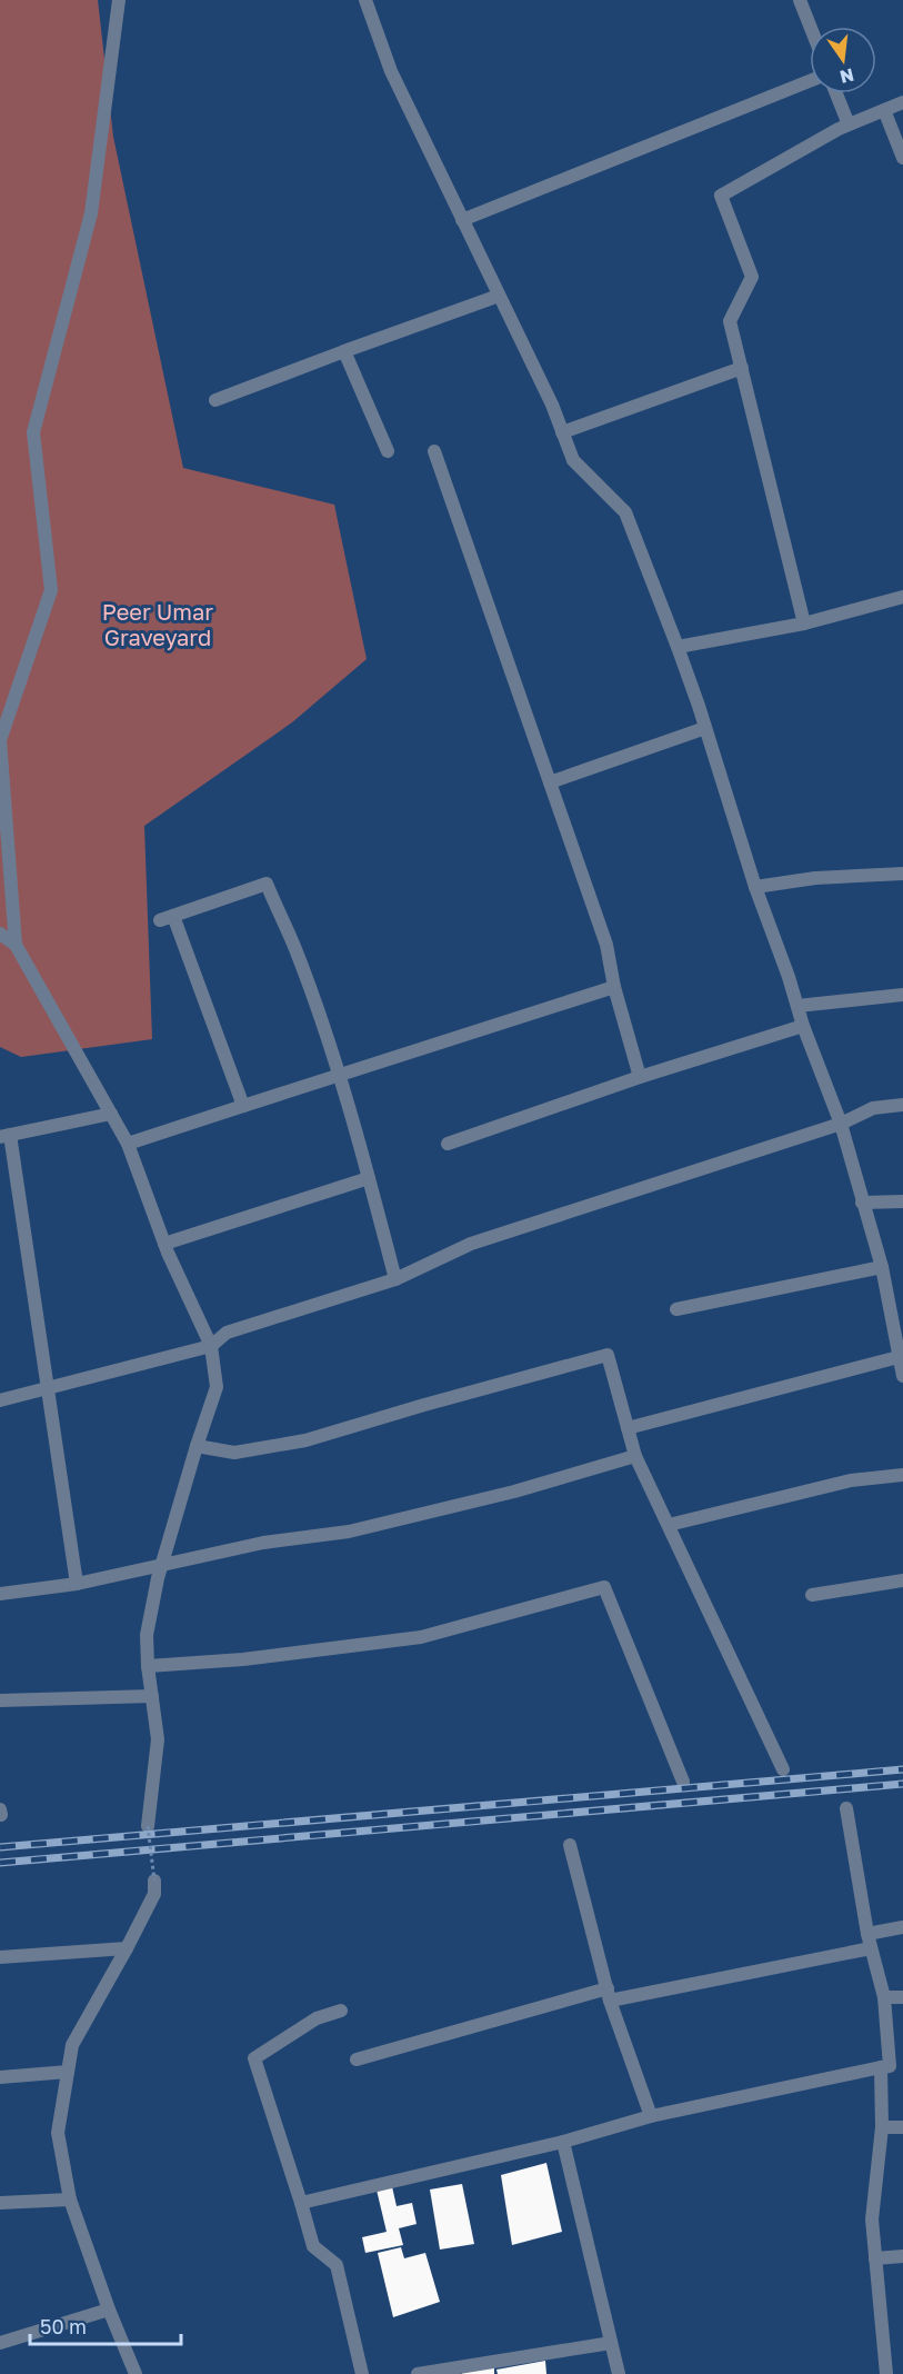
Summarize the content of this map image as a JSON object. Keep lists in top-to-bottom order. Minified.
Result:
{"parks":["Peer Umar Graveyard"],"scale_bar":"50 m","north":"bottom"}
